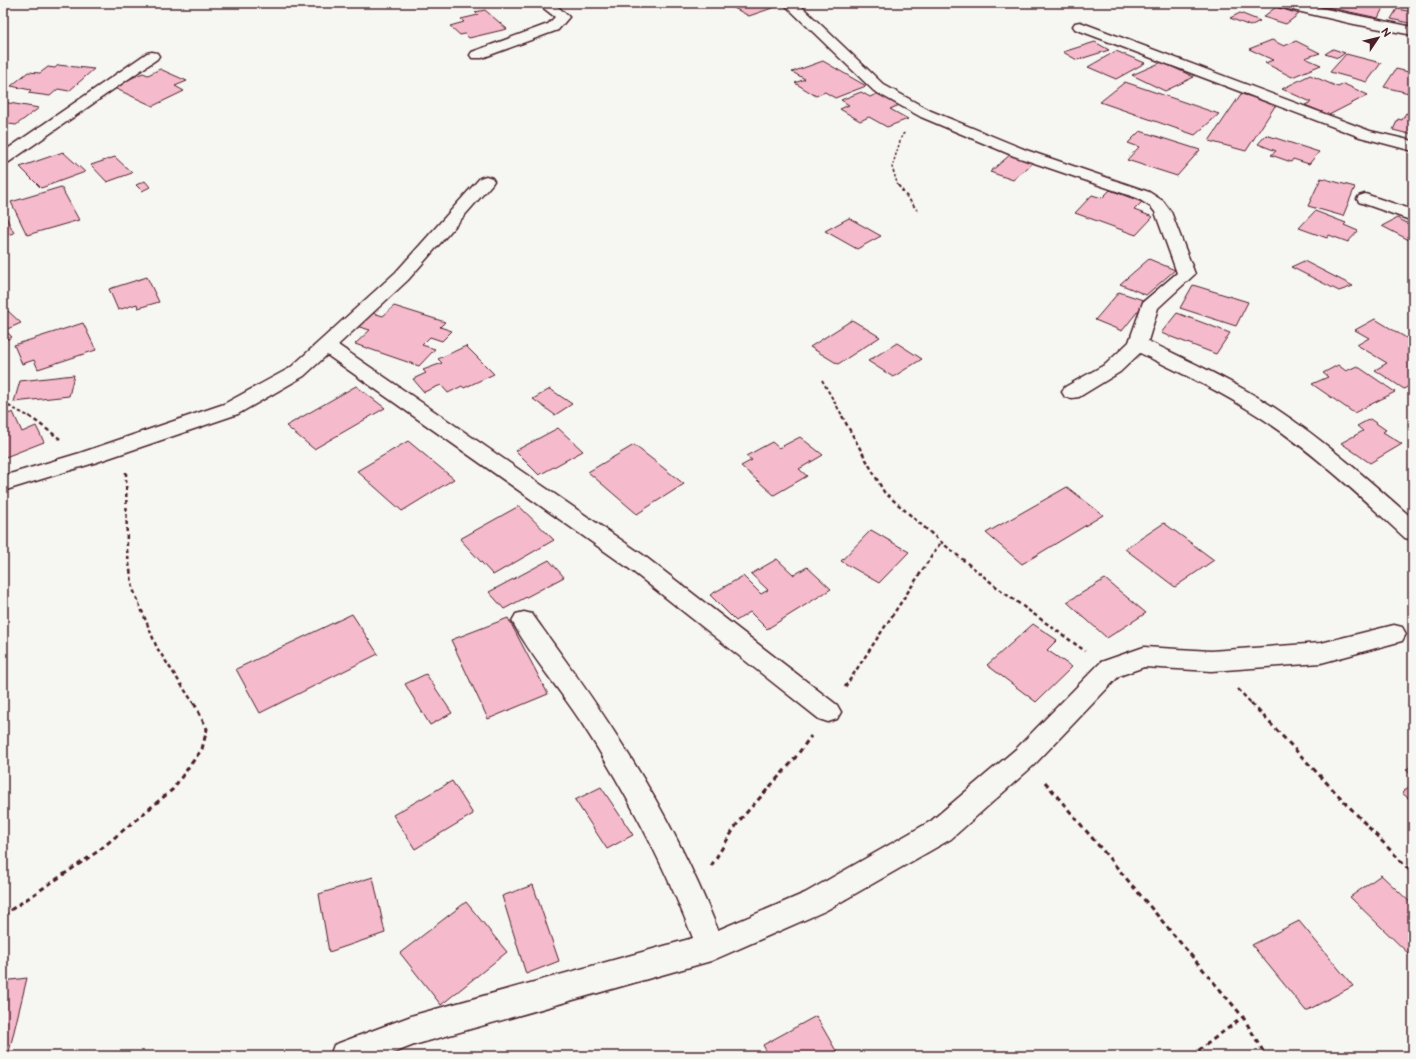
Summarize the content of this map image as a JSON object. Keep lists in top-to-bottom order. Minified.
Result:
{"north":"top right"}
